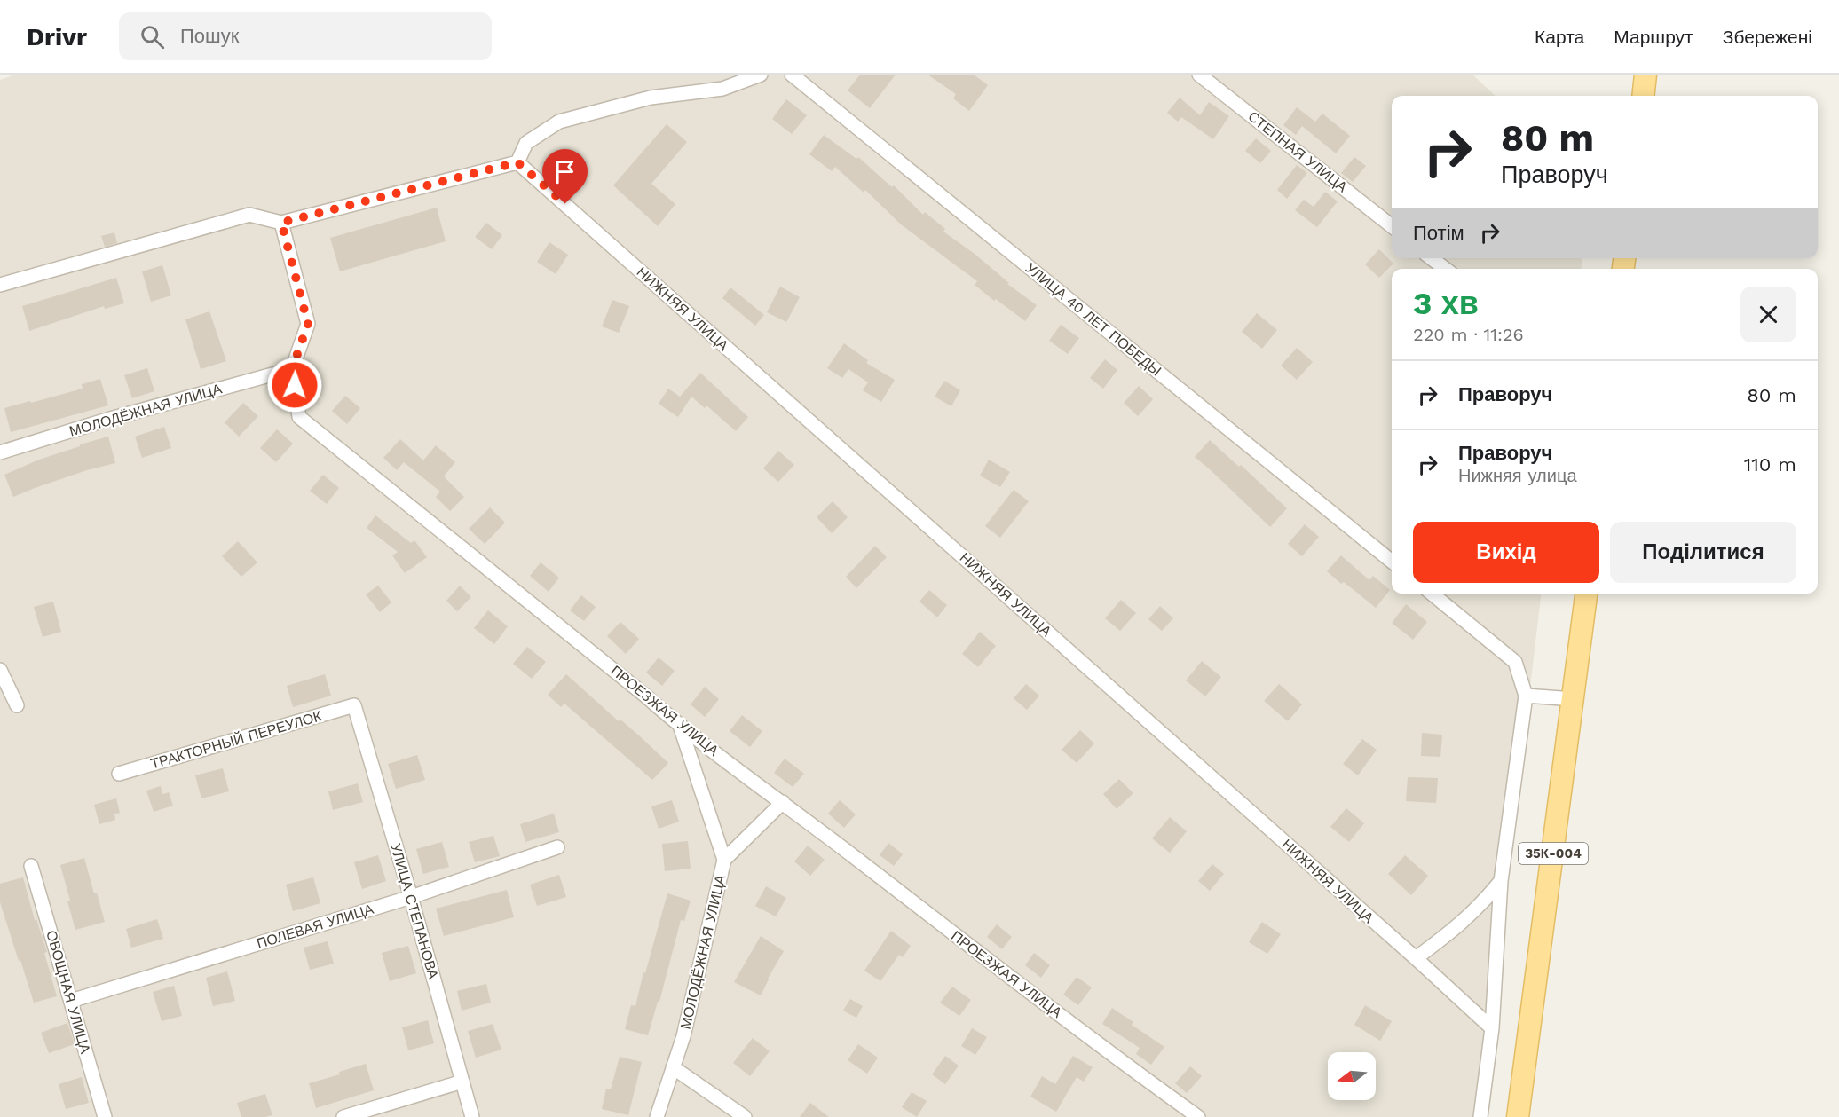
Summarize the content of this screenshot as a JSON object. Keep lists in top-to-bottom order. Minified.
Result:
{"streets":{"main road":["35К-004"],"street":["СТЕПНАЯ УЛИЦА","НИЖНЯЯ УЛИЦА","УЛИЦА 40 ЛЕТ ПОБЕДЫ","МОЛОДЁЖНАЯ УЛИЦА","ПРОЕЗЖАЯ УЛИЦА","ТРАКТОРНЫЙ ПЕРЕУЛОК","УЛИЦА СТЕПАНОВА","ПОЛЕВАЯ УЛИЦА","ОВОЩНАЯ УЛИЦА"]},"crossings":[["МОЛОДЁЖНАЯ УЛИЦА","ПРОЕЗЖАЯ УЛИЦА"],["ТРАКТОРНЫЙ ПЕРЕУЛОК","УЛИЦА СТЕПАНОВА"],["УЛИЦА СТЕПАНОВА","ПОЛЕВАЯ УЛИЦА"],["ПОЛЕВАЯ УЛИЦА","ОВОЩНАЯ УЛИЦА"]],"north":"left","page":{"header":"Drivr","search":"Пошук","nav":["Карта","Маршрут","Збережені"],"turn":["80 m","Праворуч"],"then":"Потім","heading":["3 хв","220 m · 11:26"],"list":[{"name":"Праворуч","value":"80 m"},{"name":"Праворуч","note":"Нижняя улица","value":"110 m"}],"buttons":["Вихід","Поділитися"]}}
